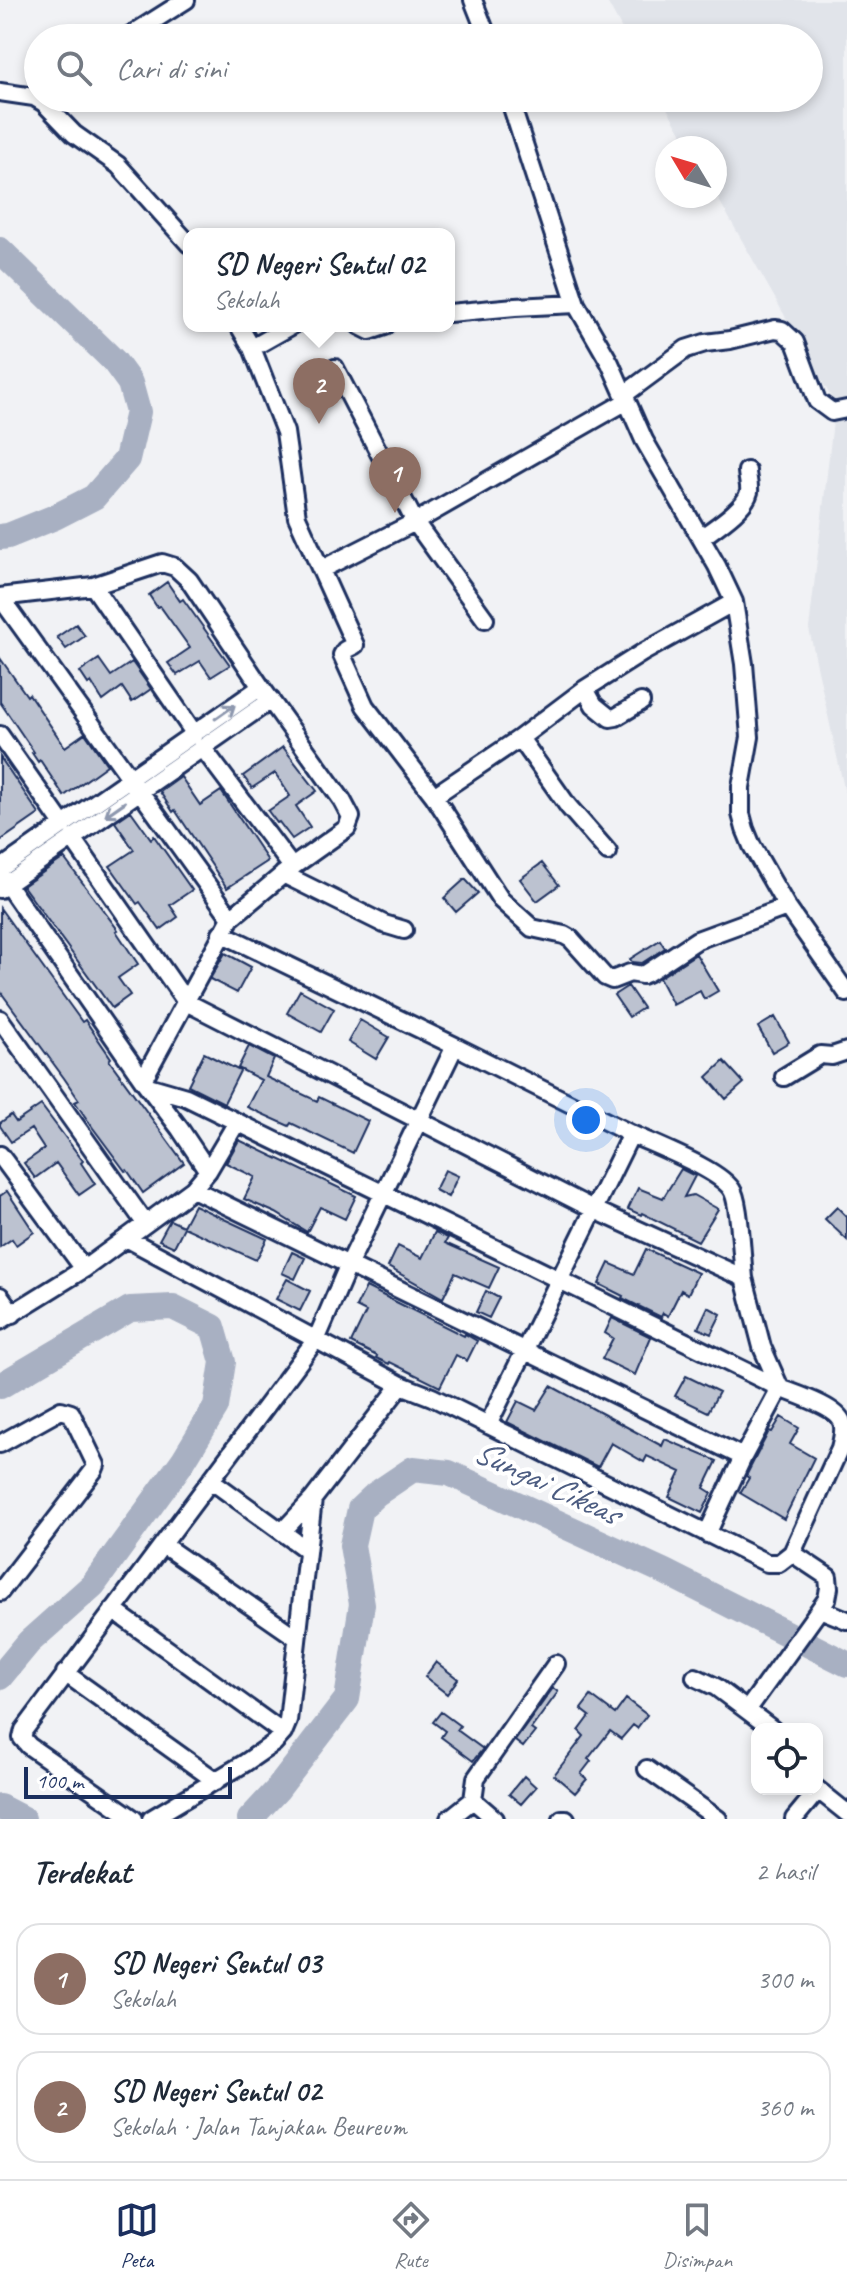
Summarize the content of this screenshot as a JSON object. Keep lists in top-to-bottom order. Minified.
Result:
{"water":["Sungai Cikeas"],"scale_bar":"100 m","north":"top left","page":{"search":"Cari di sini","popup":["SD Negeri Sentul 02","Sekolah"],"pins":["2","1"],"scale":"100 m","heading":["Terdekat","2 hasil"],"list":[{"mark":"1","name":"SD Negeri Sentul 03","note":"Sekolah","value":"300 m"},{"mark":"2","name":"SD Negeri Sentul 02","note":"Sekolah · Jalan Tanjakan Beureum","value":"360 m"}],"nav":["Peta","Rute","Disimpan"]}}
